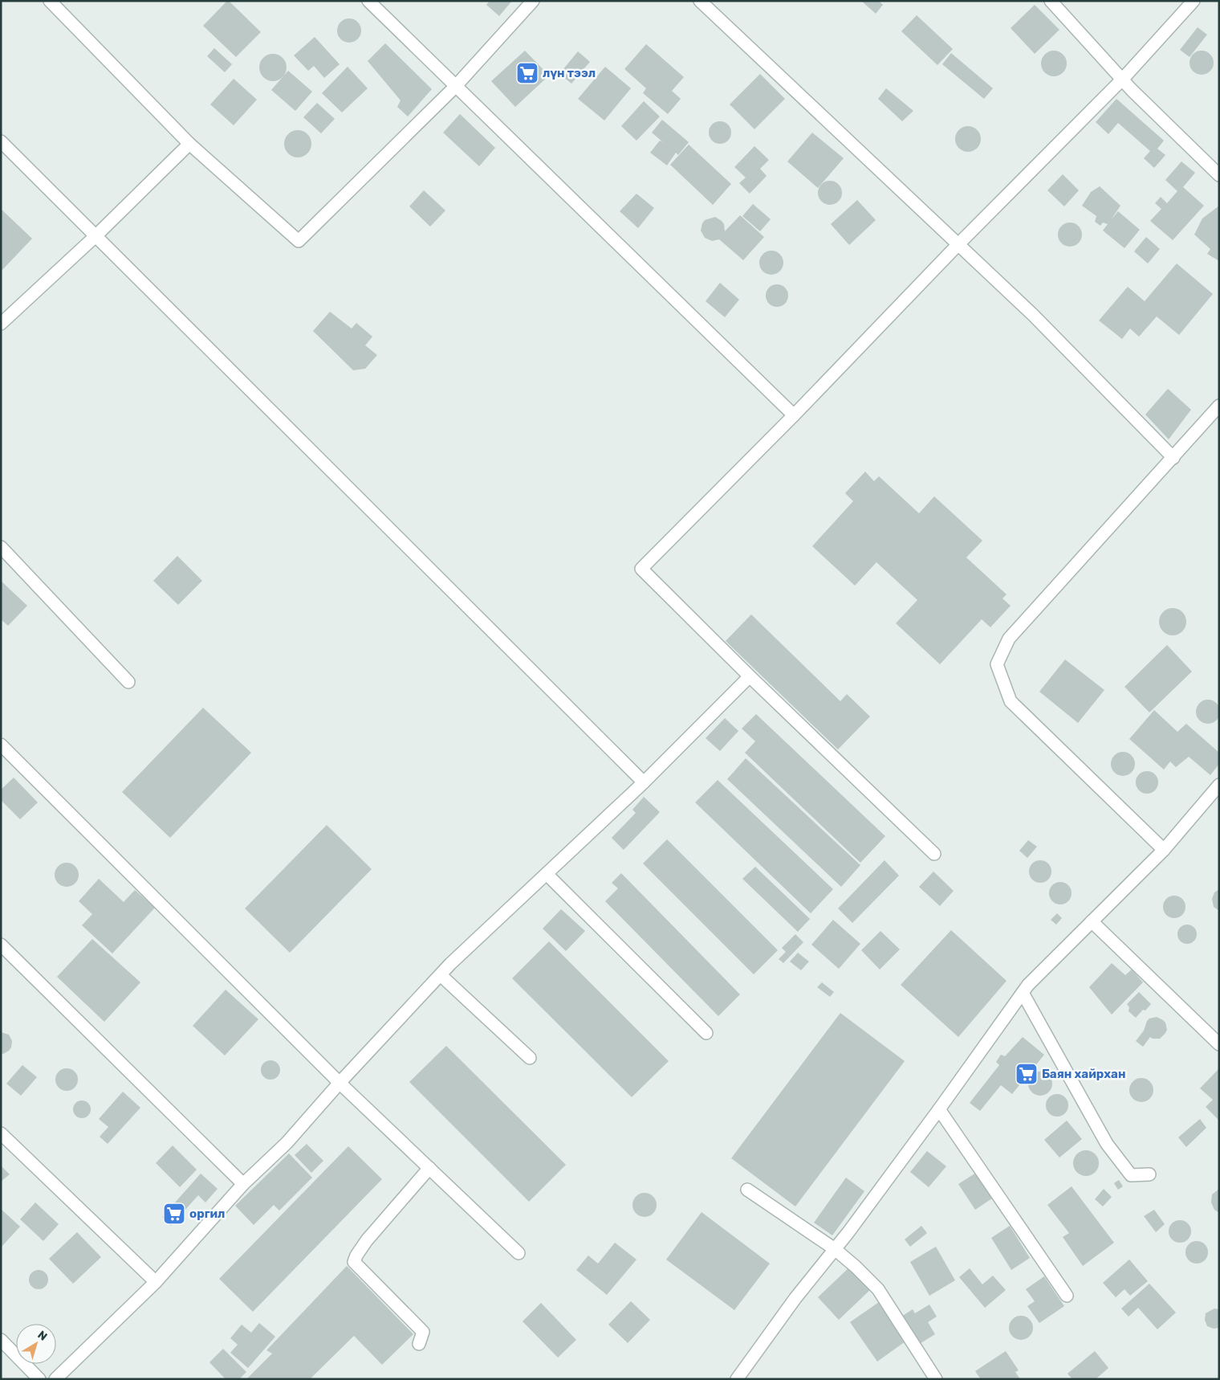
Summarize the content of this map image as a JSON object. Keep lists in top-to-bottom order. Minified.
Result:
{"places":{"supermarket":["лүн тээл","Баян хайрхан","оргил"]},"north":"top right"}
